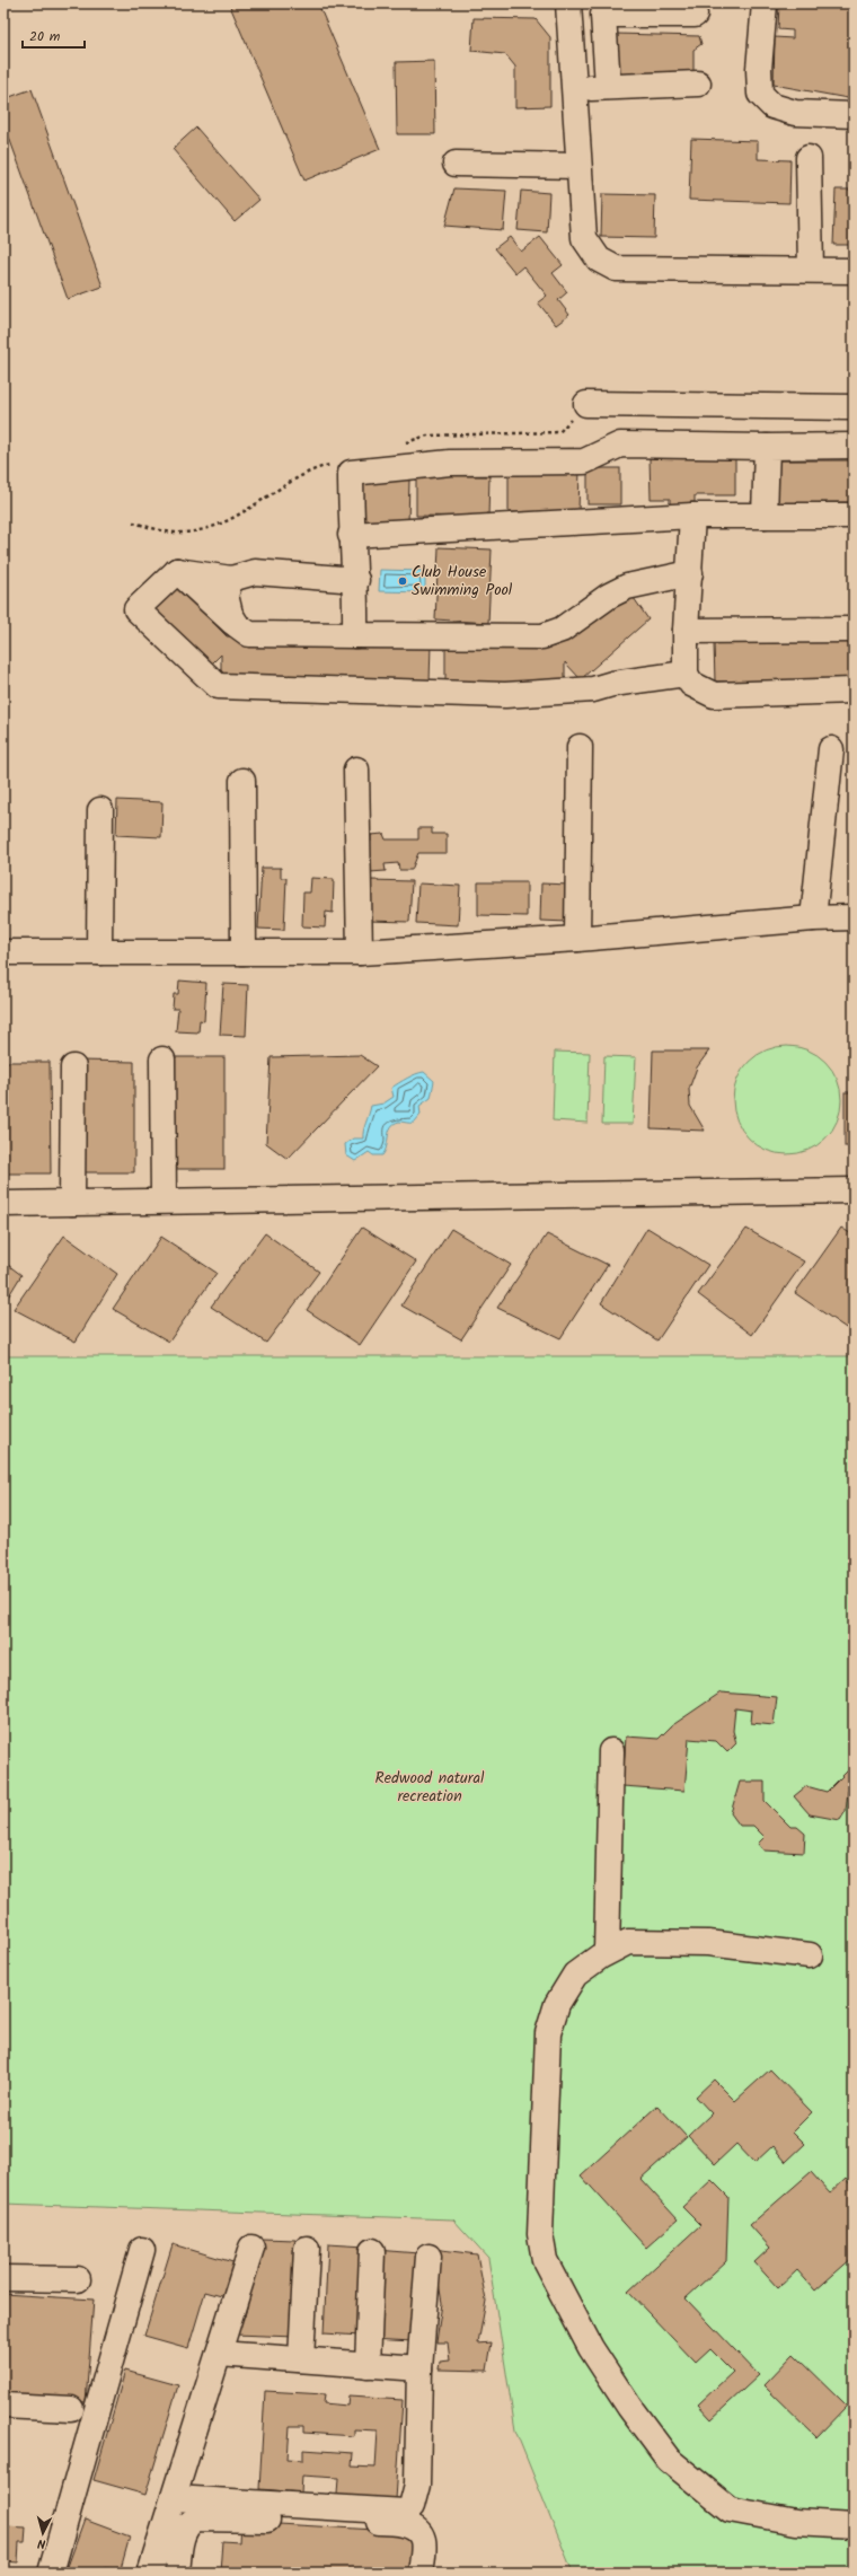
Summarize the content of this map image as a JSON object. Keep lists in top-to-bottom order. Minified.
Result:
{"parks":["Redwood natural recreation"],"places":["Club House Swimming Pool"],"scale_bar":"20 m","north":"bottom"}
